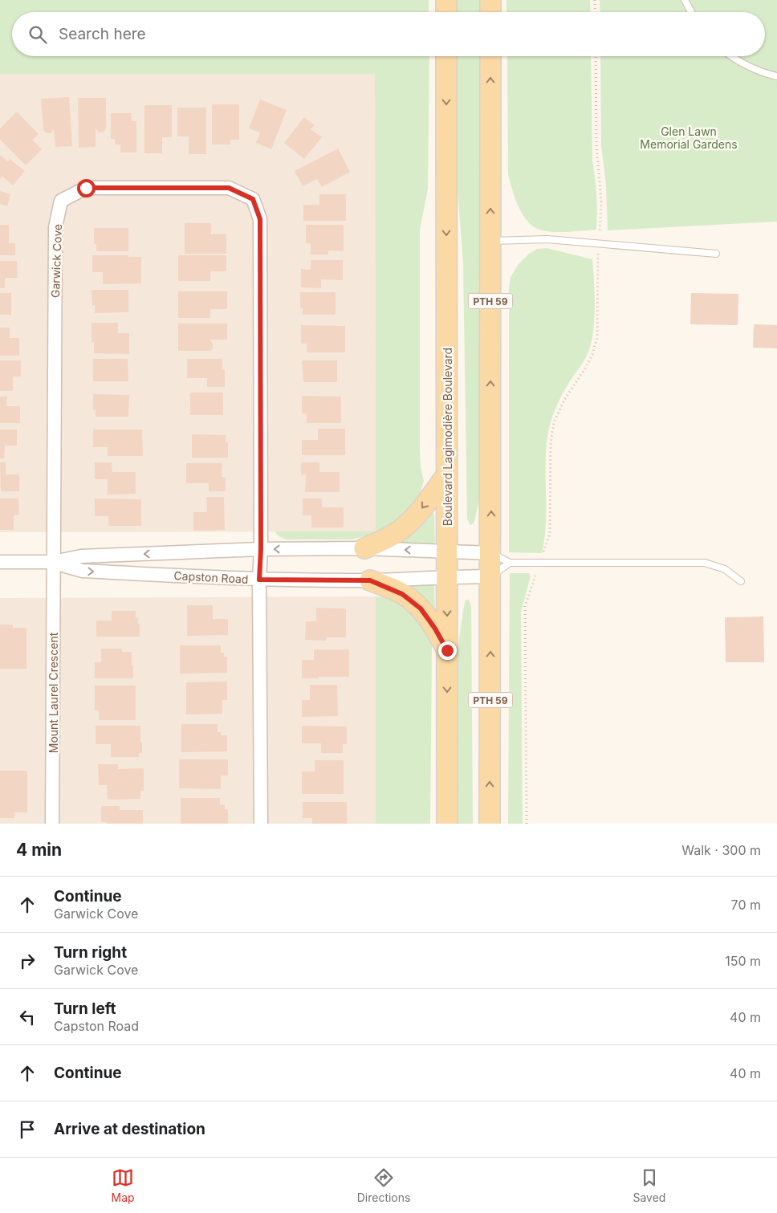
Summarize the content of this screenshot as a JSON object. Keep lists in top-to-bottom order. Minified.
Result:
{"streets":{"main road":["PTH 59","Boulevard Lagimodière Boulevard"],"street":["Garwick Cove","Capston Road","Mount Laurel Crescent"]},"crossings":[["Garwick Cove","Capston Road"],["Garwick Cove","Mount Laurel Crescent"],["PTH 59","Capston Road"],["Boulevard Lagimodière Boulevard","Capston Road"],["Capston Road","Mount Laurel Crescent"]],"parks":["Glen Lawn Memorial Gardens"],"page":{"search":"Search here","heading":["4 min","Walk · 300 m"],"list":[["Continue","Garwick Cove","70 m"],["Turn right","Garwick Cove","150 m"],["Turn left","Capston Road","40 m"],["Continue","40 m"],"Arrive at destination"],"nav":["Map","Directions","Saved"]}}
